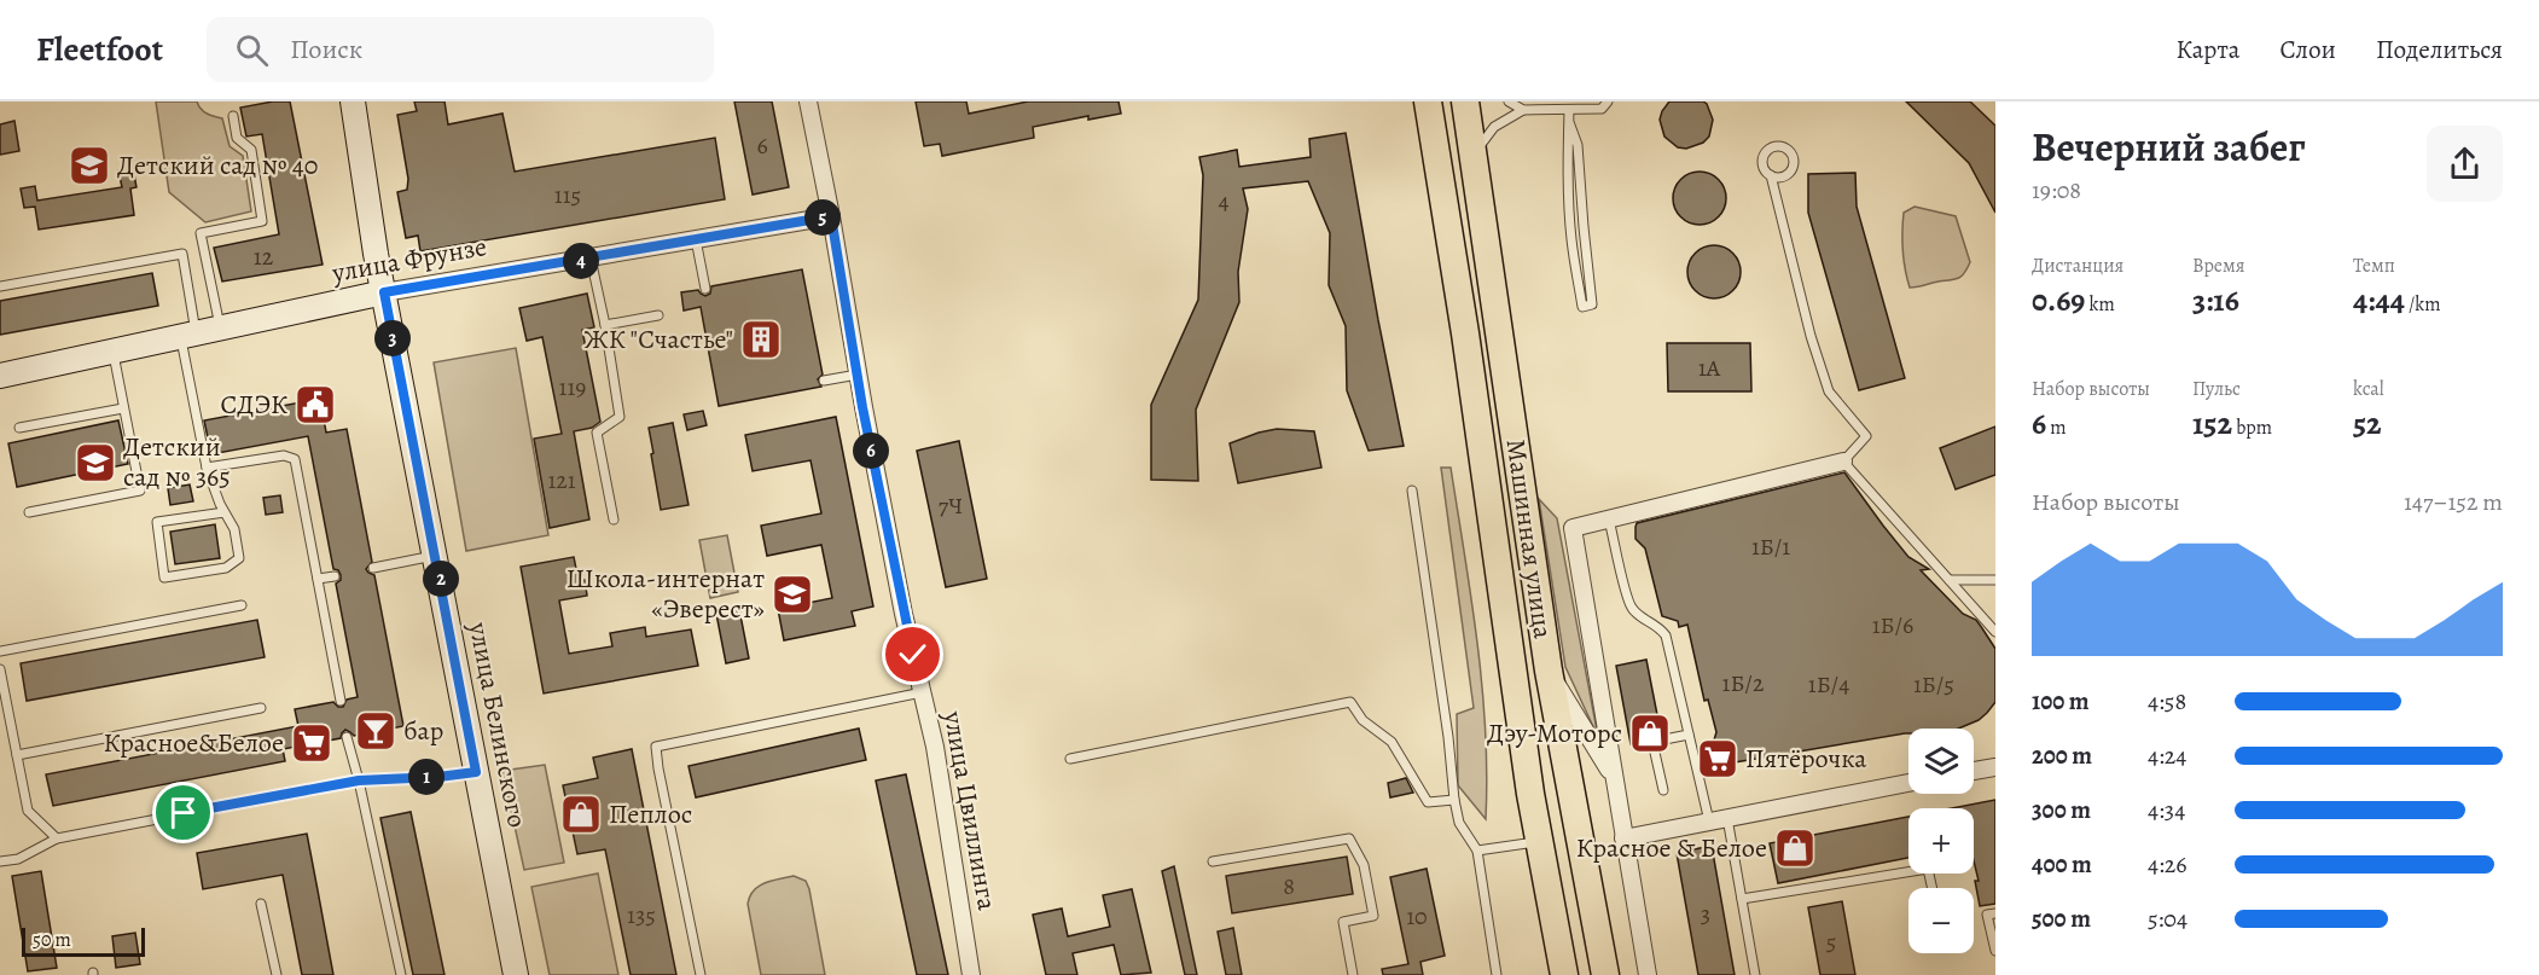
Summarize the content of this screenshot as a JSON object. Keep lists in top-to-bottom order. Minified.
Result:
{"streets":{"main road":["улица Фрунзе","Машинная улица","улица Белинского"],"street":["улица Цвиллинга"]},"crossings":[["улица Фрунзе","улица Белинского"],["улица Фрунзе","улица Цвиллинга"]],"places":{"school or university":["Детский сад № 40","Детский сад № 365","Школа-интернат «Эверест»"],"building":["ЖК \"Счастье\""],"public building":["СДЭК"],"bar":["бар"],"shop":["Дэу-Моторс","Пеплос","Красное & Белое"],"supermarket":["Красное&Белое","Пятёрочка"]},"house_numbers":["6","115","4","12","1А","119","121","7Ч","1Б/1","1Б/6","1Б/2","1Б/4","1Б/5","8","3","135","10","5"],"scale_bar":"50 m","page":{"header":"Fleetfoot","search":"Поиск","nav":["Карта","Слои","Поделиться"],"heading":["Вечерний забег","19:08"],"pins":["5","4","3","6","2","1"],"stats":[["Дистанция","0.69 km"],["Время","3:16"],["Темп","4:44 /km"],["Набор высоты","6 m"],["Пульс","152 bpm"],["kcal","52"]],"chart":["Набор высоты","147–152 m"],"list":[{"name":"100 m","note":"4:58"},{"name":"200 m","note":"4:24"},{"name":"300 m","note":"4:34"},{"name":"400 m","note":"4:26"},{"name":"500 m","note":"5:04"}],"map_buttons":["+","−"],"scale":"50 m"}}
